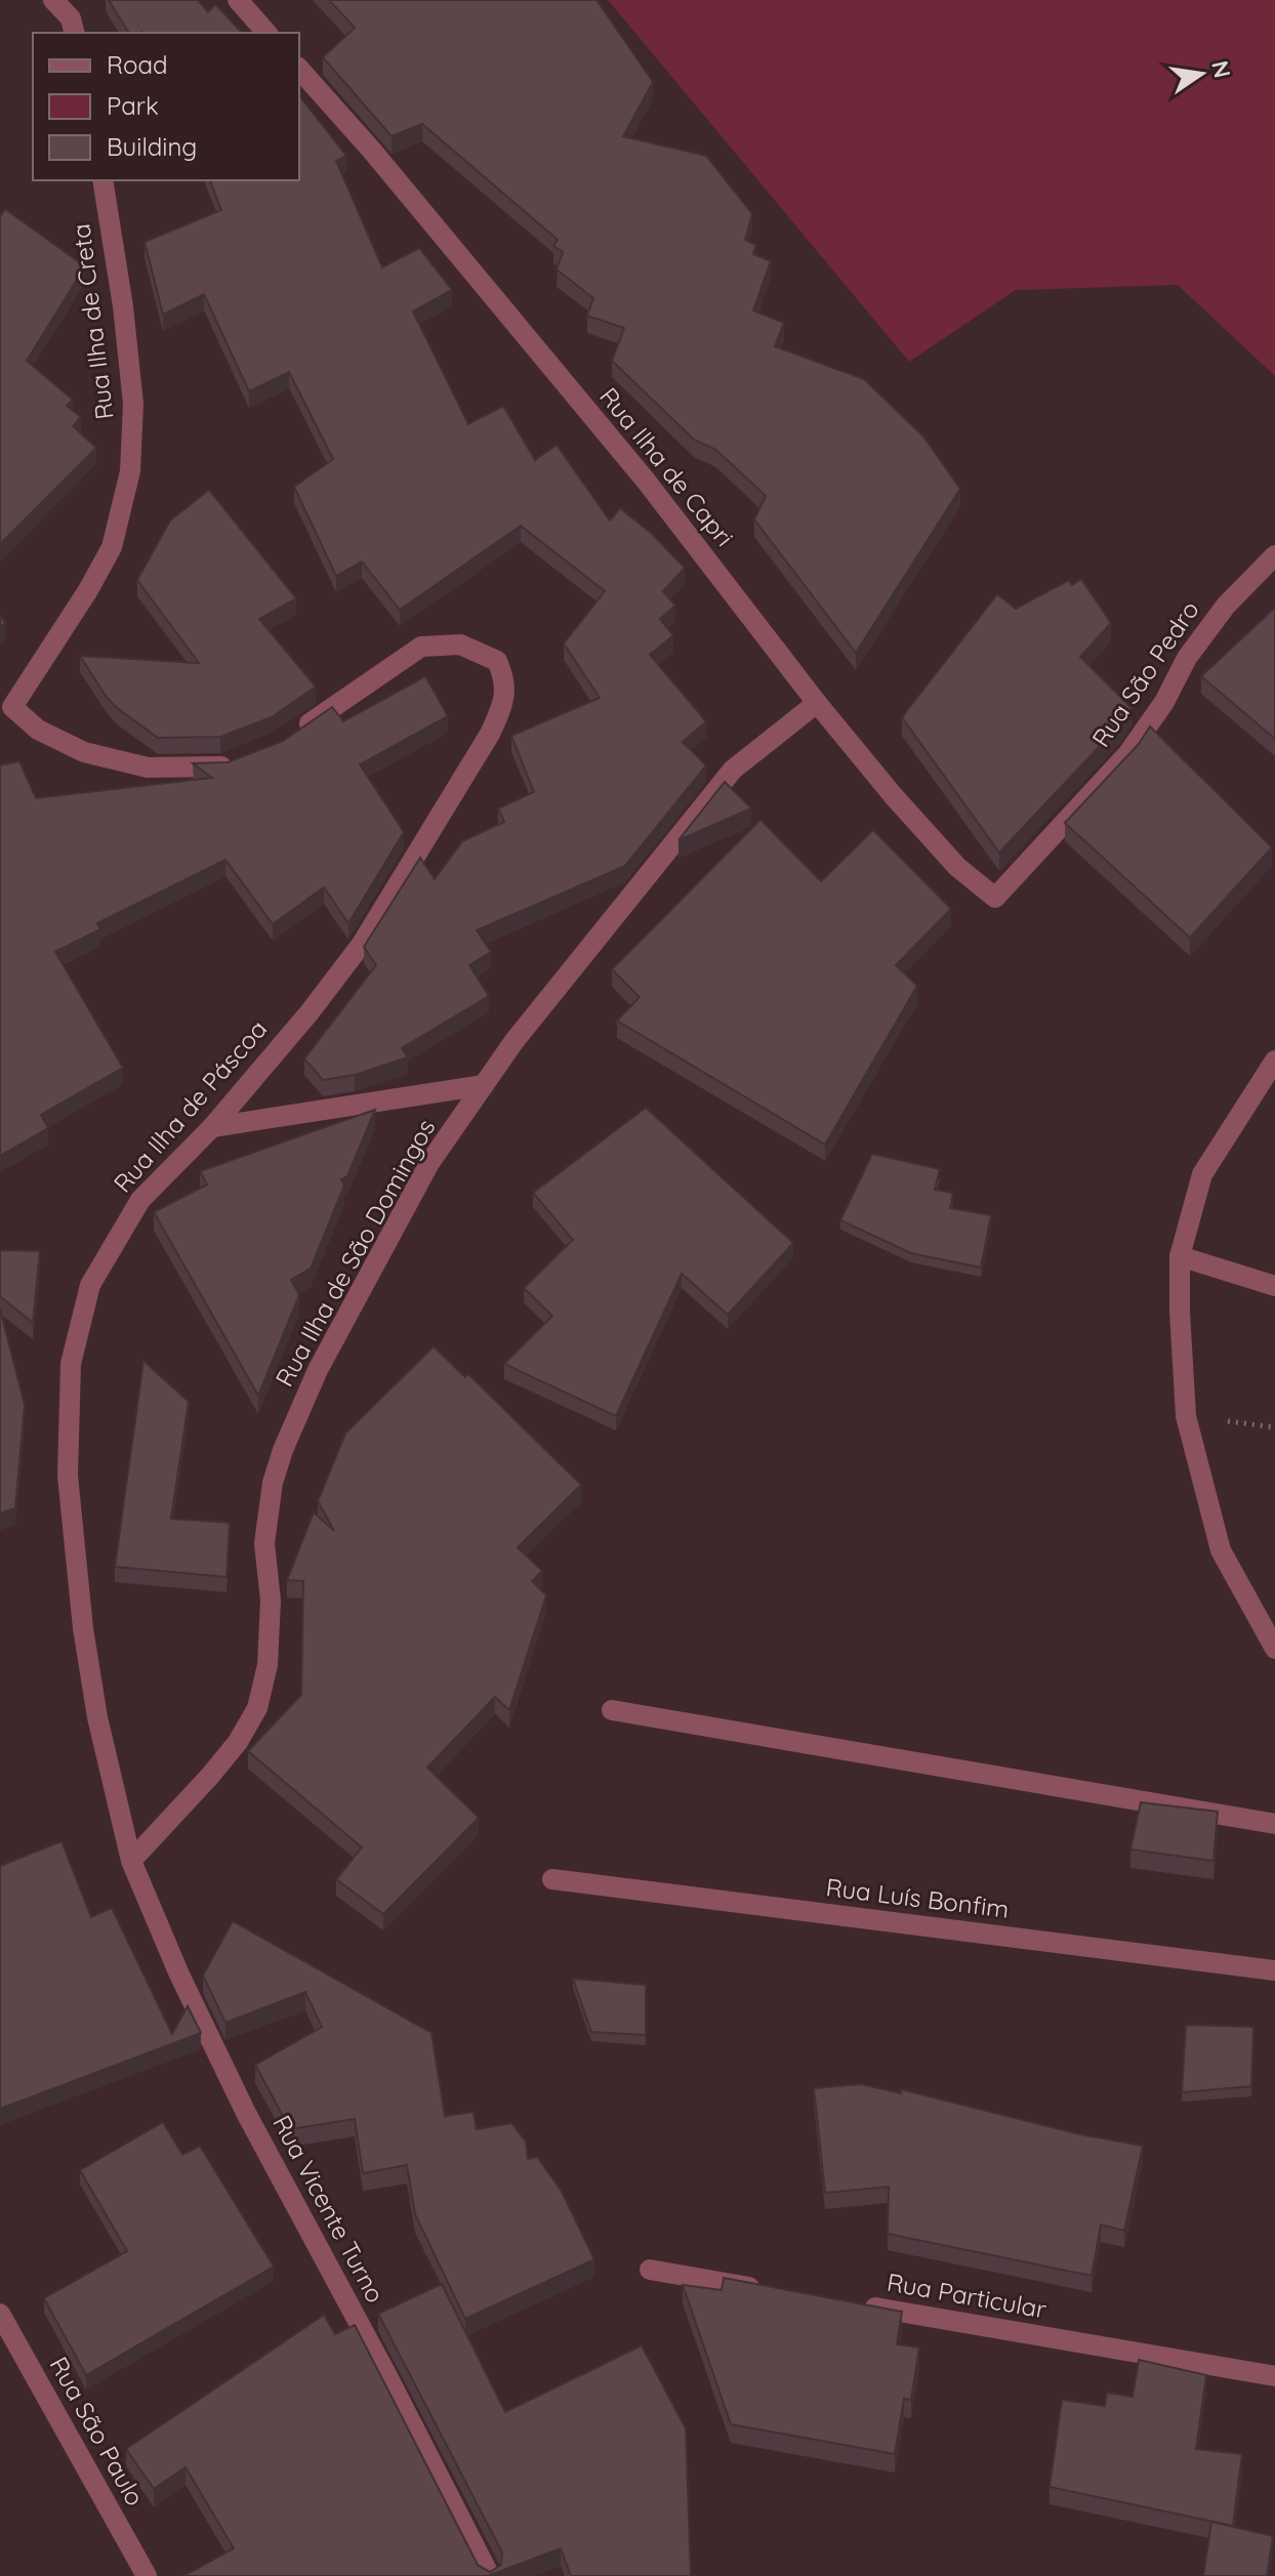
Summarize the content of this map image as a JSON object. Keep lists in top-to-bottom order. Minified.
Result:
{"streets":{"street":["Rua Ilha de Creta","Rua Ilha de Capri","Rua São Pedro","Rua Ilha de Páscoa","Rua Ilha de São Domingos","Rua Luís Bonfim","Rua Vicente Turno","Rua Particular","Rua São Paulo"]},"crossings":[["Rua Ilha de Capri","Rua São Pedro"],["Rua Ilha de Capri","Rua Ilha de São Domingos"],["Rua Ilha de Páscoa","Rua Ilha de São Domingos"],["Rua Ilha de Páscoa","Rua Vicente Turno"],["Rua Ilha de São Domingos","Rua Vicente Turno"]],"legend":["Road","Park","Building"],"north":"right"}
